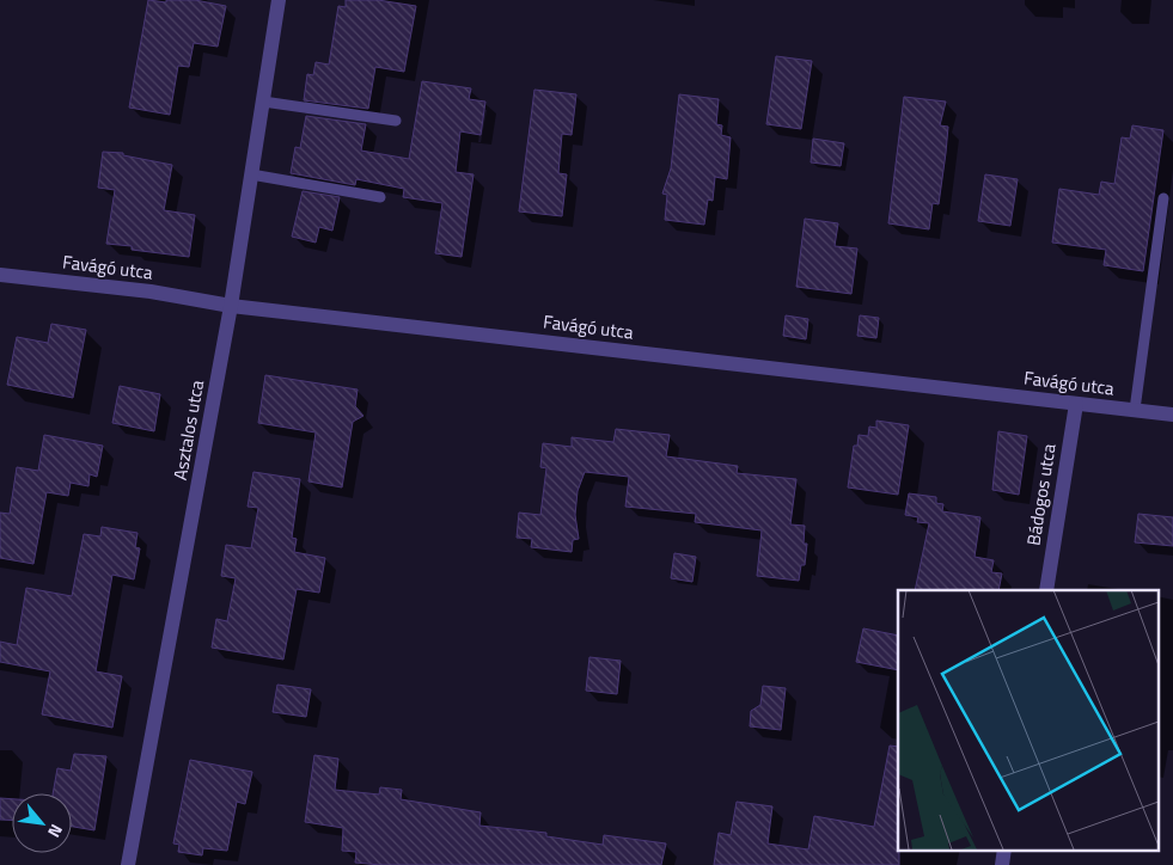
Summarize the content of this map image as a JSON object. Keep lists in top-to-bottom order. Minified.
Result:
{"streets":{"street":["Favágó utca","Asztalos utca","Bádogos utca"]},"crossings":[["Favágó utca","Asztalos utca"],["Favágó utca","Bádogos utca"]],"north":"bottom right"}
